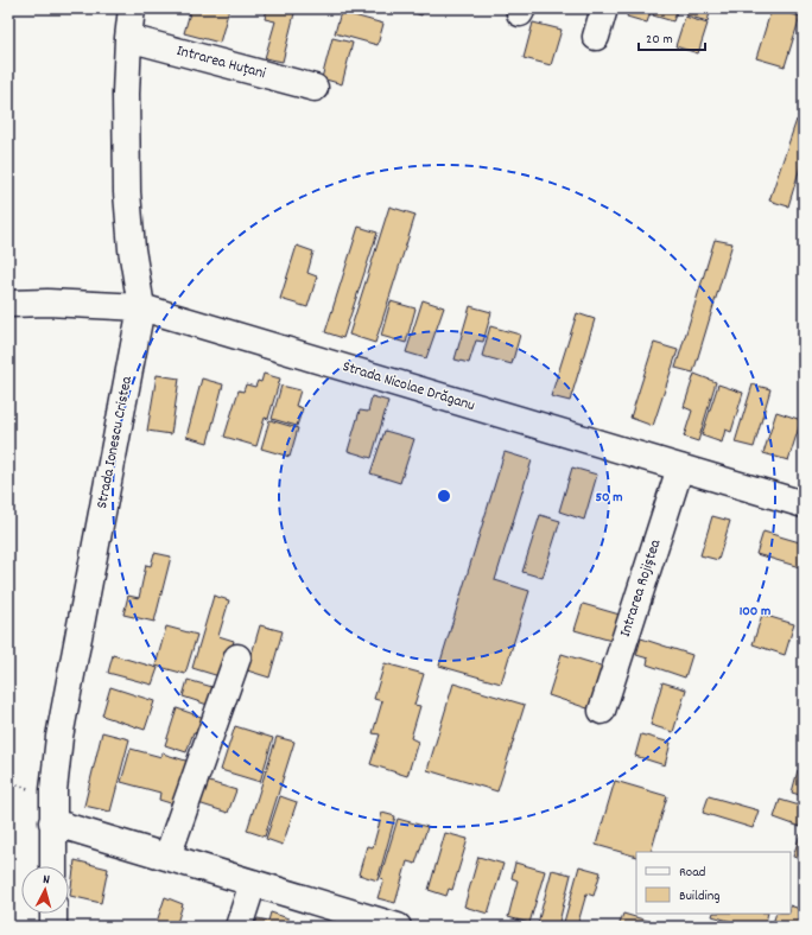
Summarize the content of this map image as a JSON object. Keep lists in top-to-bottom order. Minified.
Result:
{"streets":{"street":["Intrarea Huțani","Strada Nicolae Drăganu","Strada Ionescu Cristea","Intrarea Rojiștea"]},"crossings":[["Intrarea Huțani","Strada Ionescu Cristea"],["Strada Nicolae Drăganu","Strada Ionescu Cristea"],["Strada Nicolae Drăganu","Intrarea Rojiștea"]],"legend":["Road","Building"],"scale_bar":"20 m","north":"top","rings":["50 m","100 m"]}
